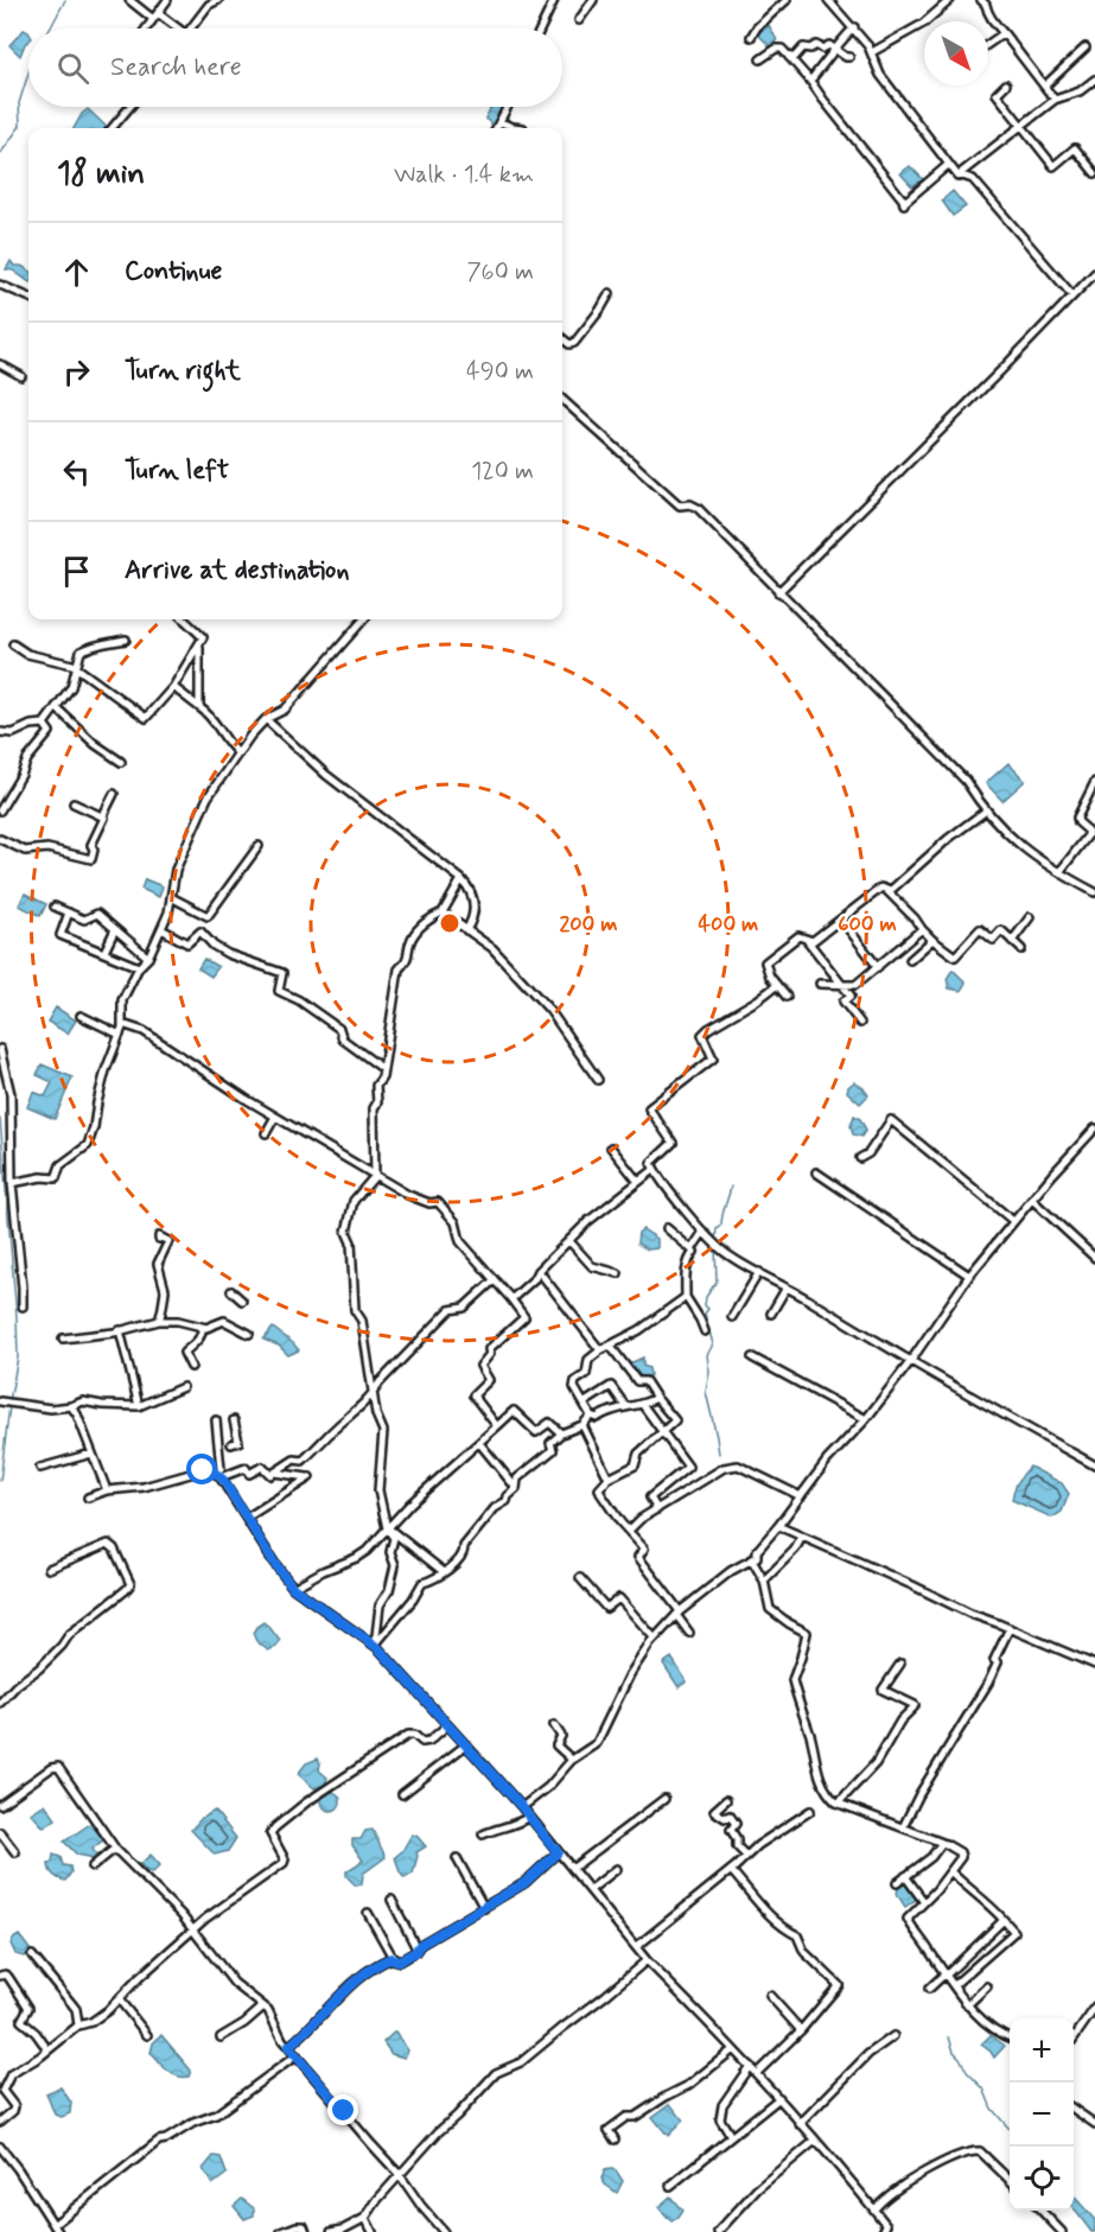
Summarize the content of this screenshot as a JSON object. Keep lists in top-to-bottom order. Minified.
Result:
{"north":"bottom right","page":{"search":"Search here","heading":["18 min","Walk · 1.4 km"],"list":[["Continue","760 m"],["Turn right","490 m"],["Turn left","120 m"],"Arrive at destination"],"map_buttons":["+","−"]},"rings":["200 m","400 m","600 m"]}
